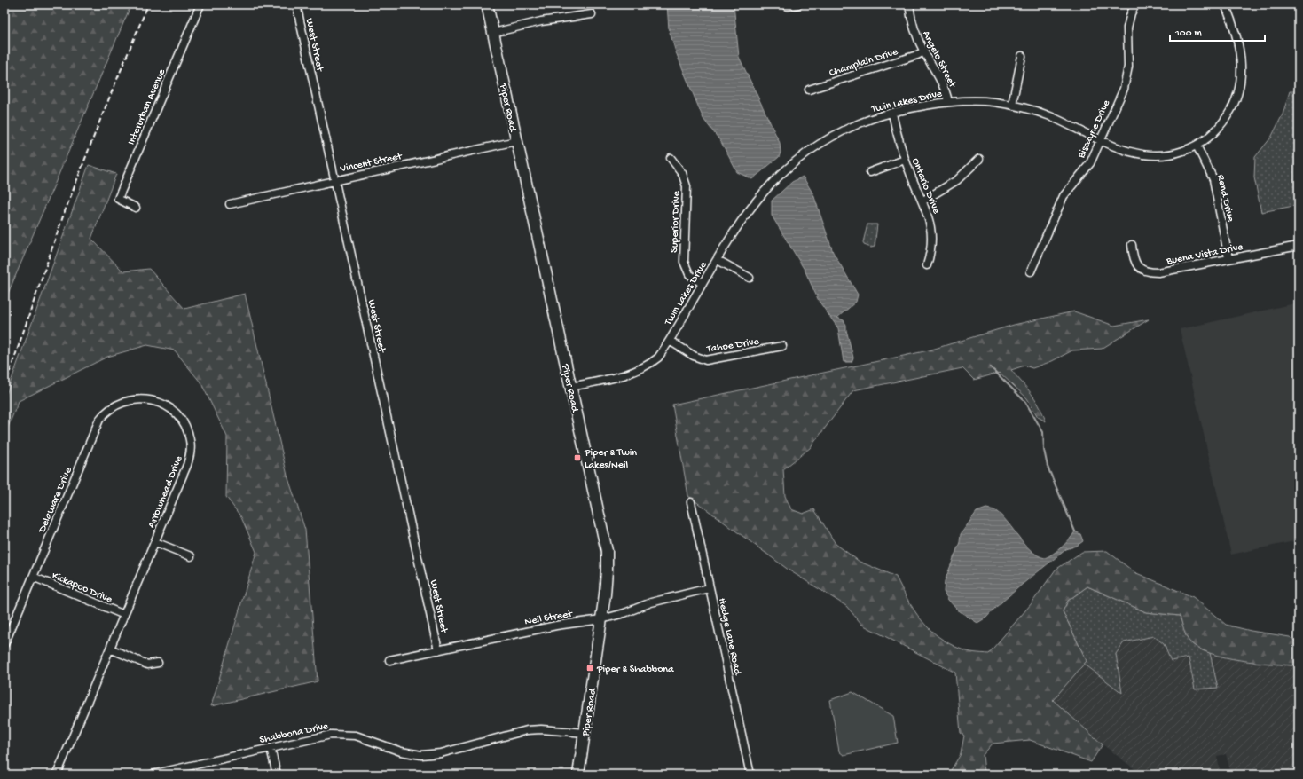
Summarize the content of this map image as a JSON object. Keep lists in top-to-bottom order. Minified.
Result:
{"streets":{"street":["West Street","Angelo Street","Champlain Drive","Twin Lakes Drive","Interurban Avenue","Piper Road","Biscayne Drive","Vincent Street","Ontario Drive","Rend Drive","Superior Drive","Buena Vista Drive","Tahoe Drive","Arrowhead Drive","Delaware Drive","Kickapoo Drive","Neil Street","Hedge Lane Road","Shabbona Drive"]},"crossings":[["West Street","Vincent Street"],["West Street","Neil Street"],["Angelo Street","Champlain Drive"],["Angelo Street","Twin Lakes Drive"],["Twin Lakes Drive","Piper Road"],["Twin Lakes Drive","Biscayne Drive"],["Twin Lakes Drive","Ontario Drive"],["Twin Lakes Drive","Rend Drive"],["Twin Lakes Drive","Superior Drive"],["Twin Lakes Drive","Tahoe Drive"],["Piper Road","Vincent Street"],["Piper Road","Neil Street"],["Piper Road","Shabbona Drive"],["Rend Drive","Buena Vista Drive"],["Arrowhead Drive","Delaware Drive"],["Arrowhead Drive","Kickapoo Drive"],["Delaware Drive","Kickapoo Drive"],["Neil Street","Hedge Lane Road"]],"places":{"transit":["Piper & Twin Lakes/Neil","Piper & Shabbona"]},"scale_bar":"100 m"}
